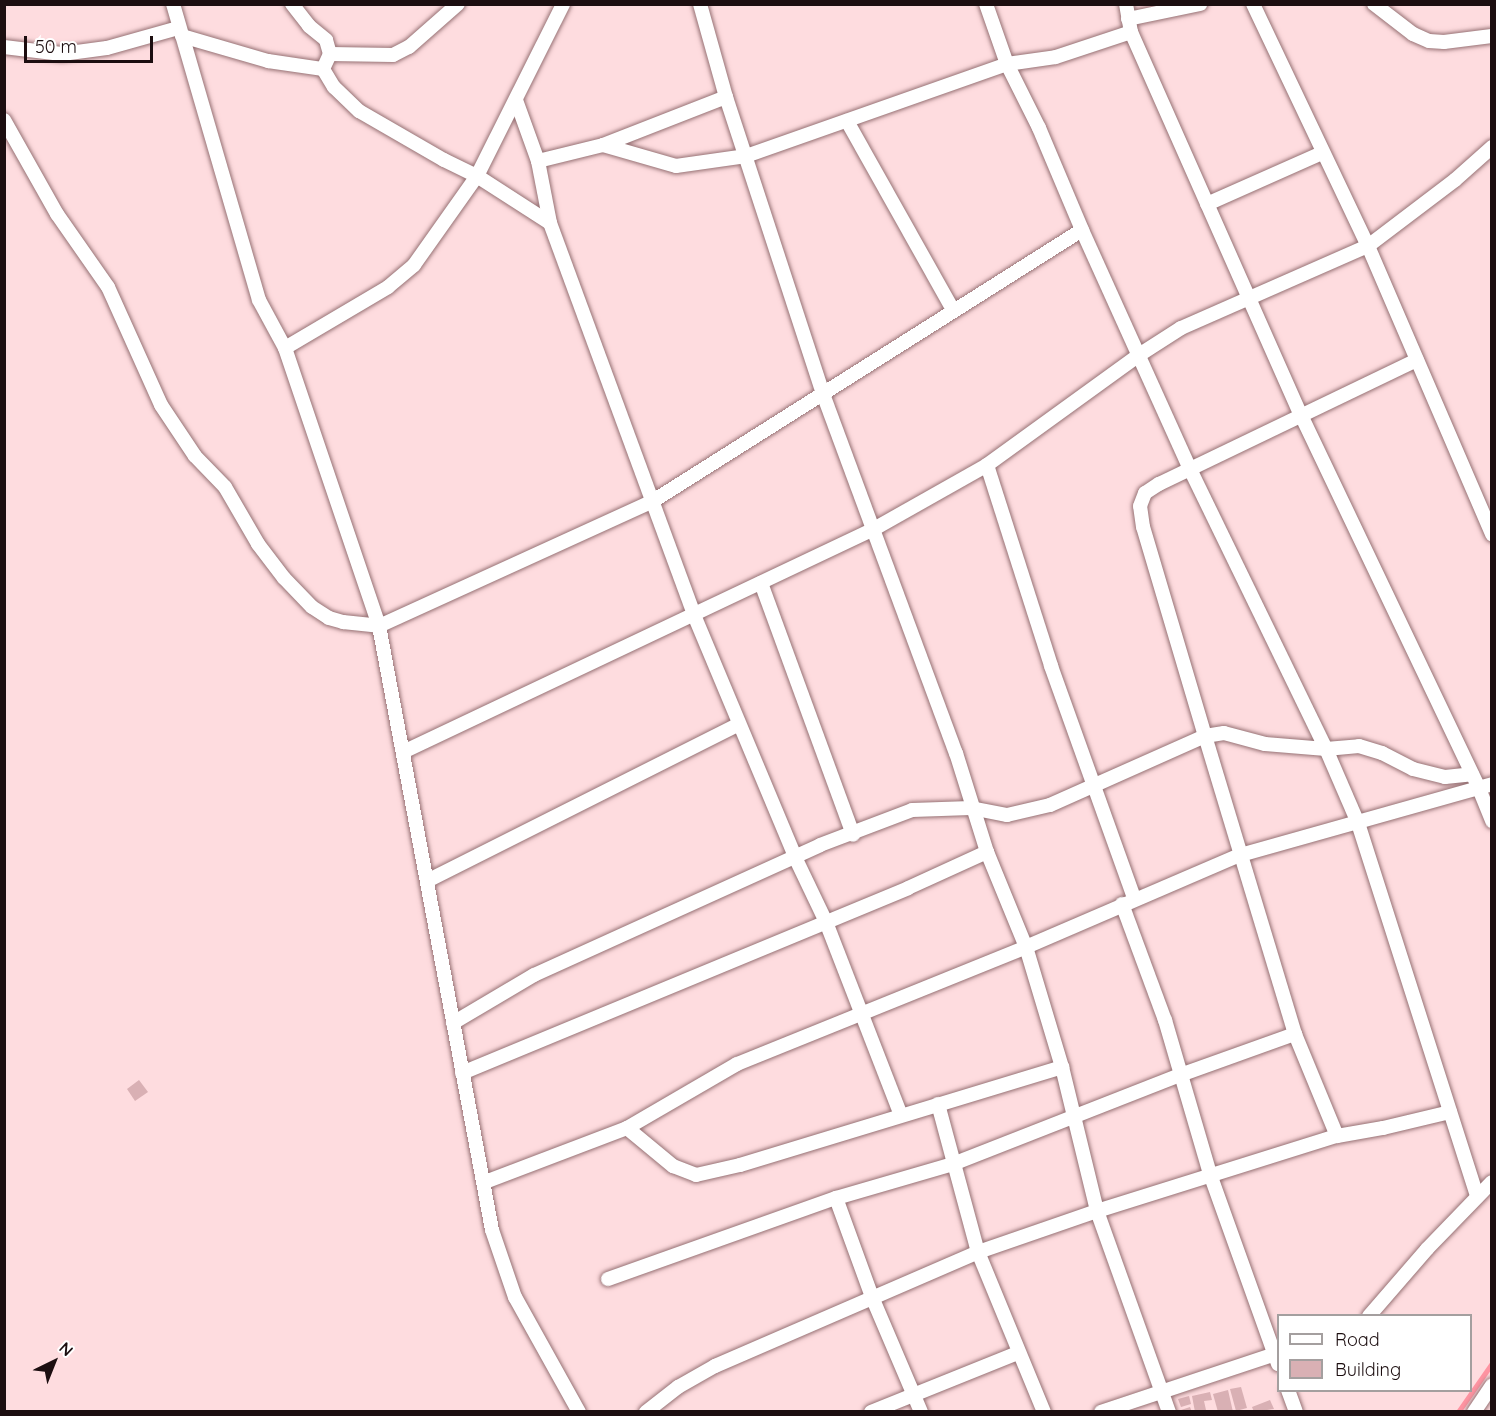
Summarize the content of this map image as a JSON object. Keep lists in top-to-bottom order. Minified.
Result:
{"legend":["Road","Building"],"scale_bar":"50 m","north":"top right"}
